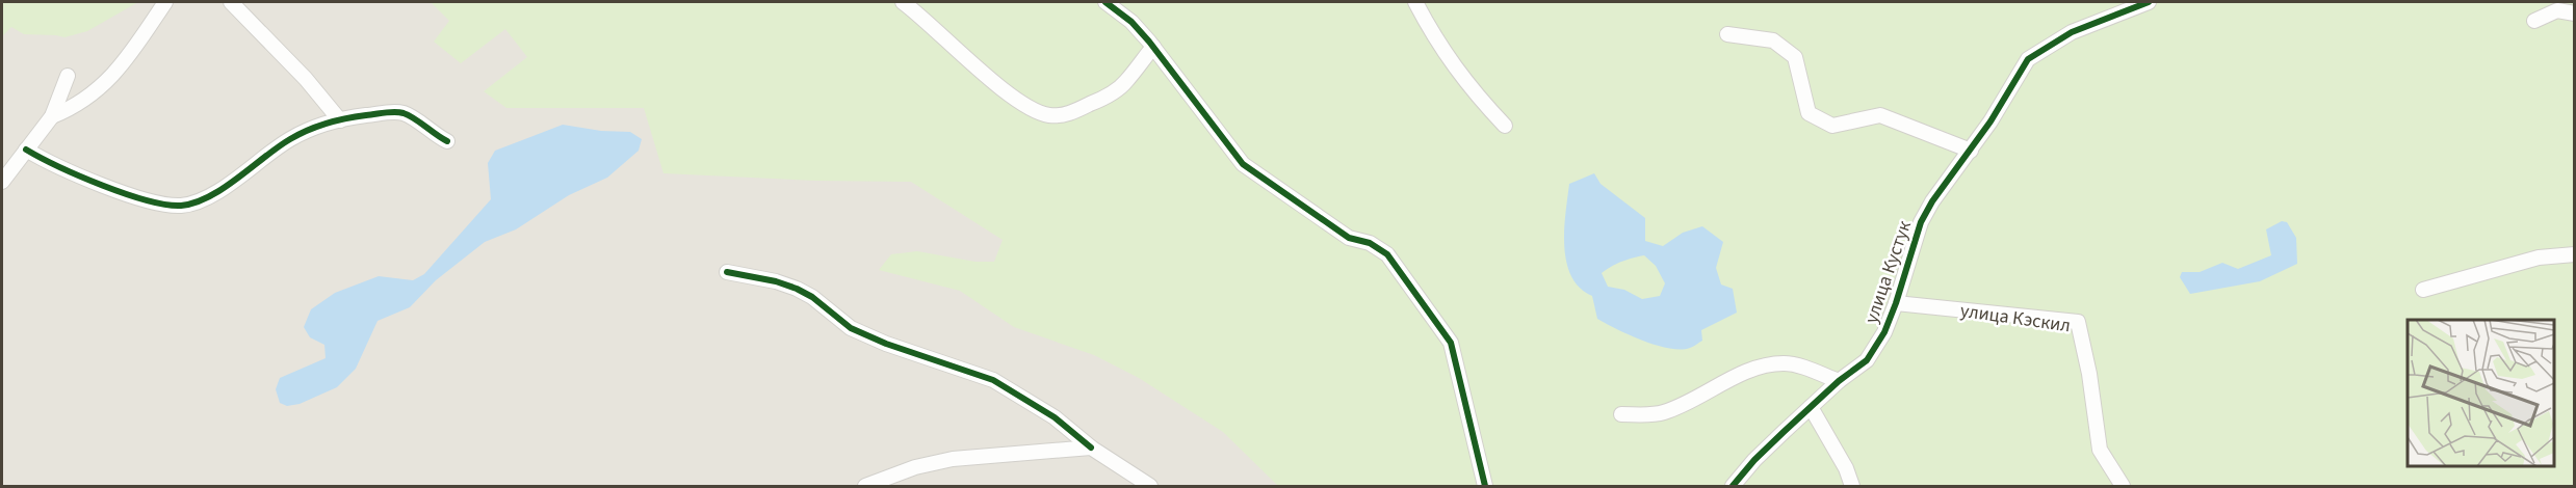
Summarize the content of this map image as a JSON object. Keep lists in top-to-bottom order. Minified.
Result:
{"streets":{"street":["улица Кустук","улица Кэскил"]},"crossings":[["улица Кустук","улица Кэскил"]]}
